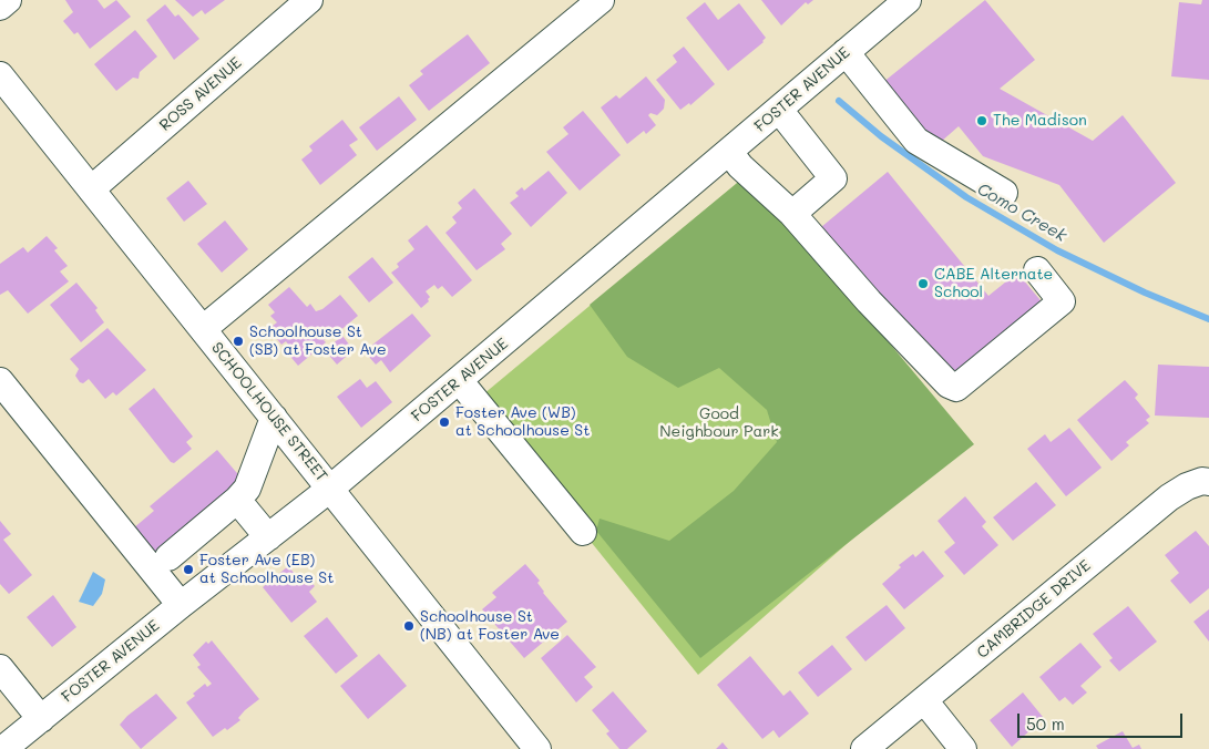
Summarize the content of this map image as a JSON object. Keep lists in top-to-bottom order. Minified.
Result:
{"streets":{"street":["FOSTER AVENUE","ROSS AVENUE","SCHOOLHOUSE STREET","CAMBRIDGE DRIVE"]},"crossings":[["FOSTER AVENUE","SCHOOLHOUSE STREET"],["ROSS AVENUE","SCHOOLHOUSE STREET"]],"water":["Como Creek"],"parks":["Good Neighbour Park"],"places":["The Madison","CABE Alternate School","Schoolhouse St (SB) at Foster Ave","Foster Ave (WB) at Schoolhouse St","Foster Ave (EB) at Schoolhouse St","Schoolhouse St (NB) at Foster Ave"],"scale_bar":"50 m"}
